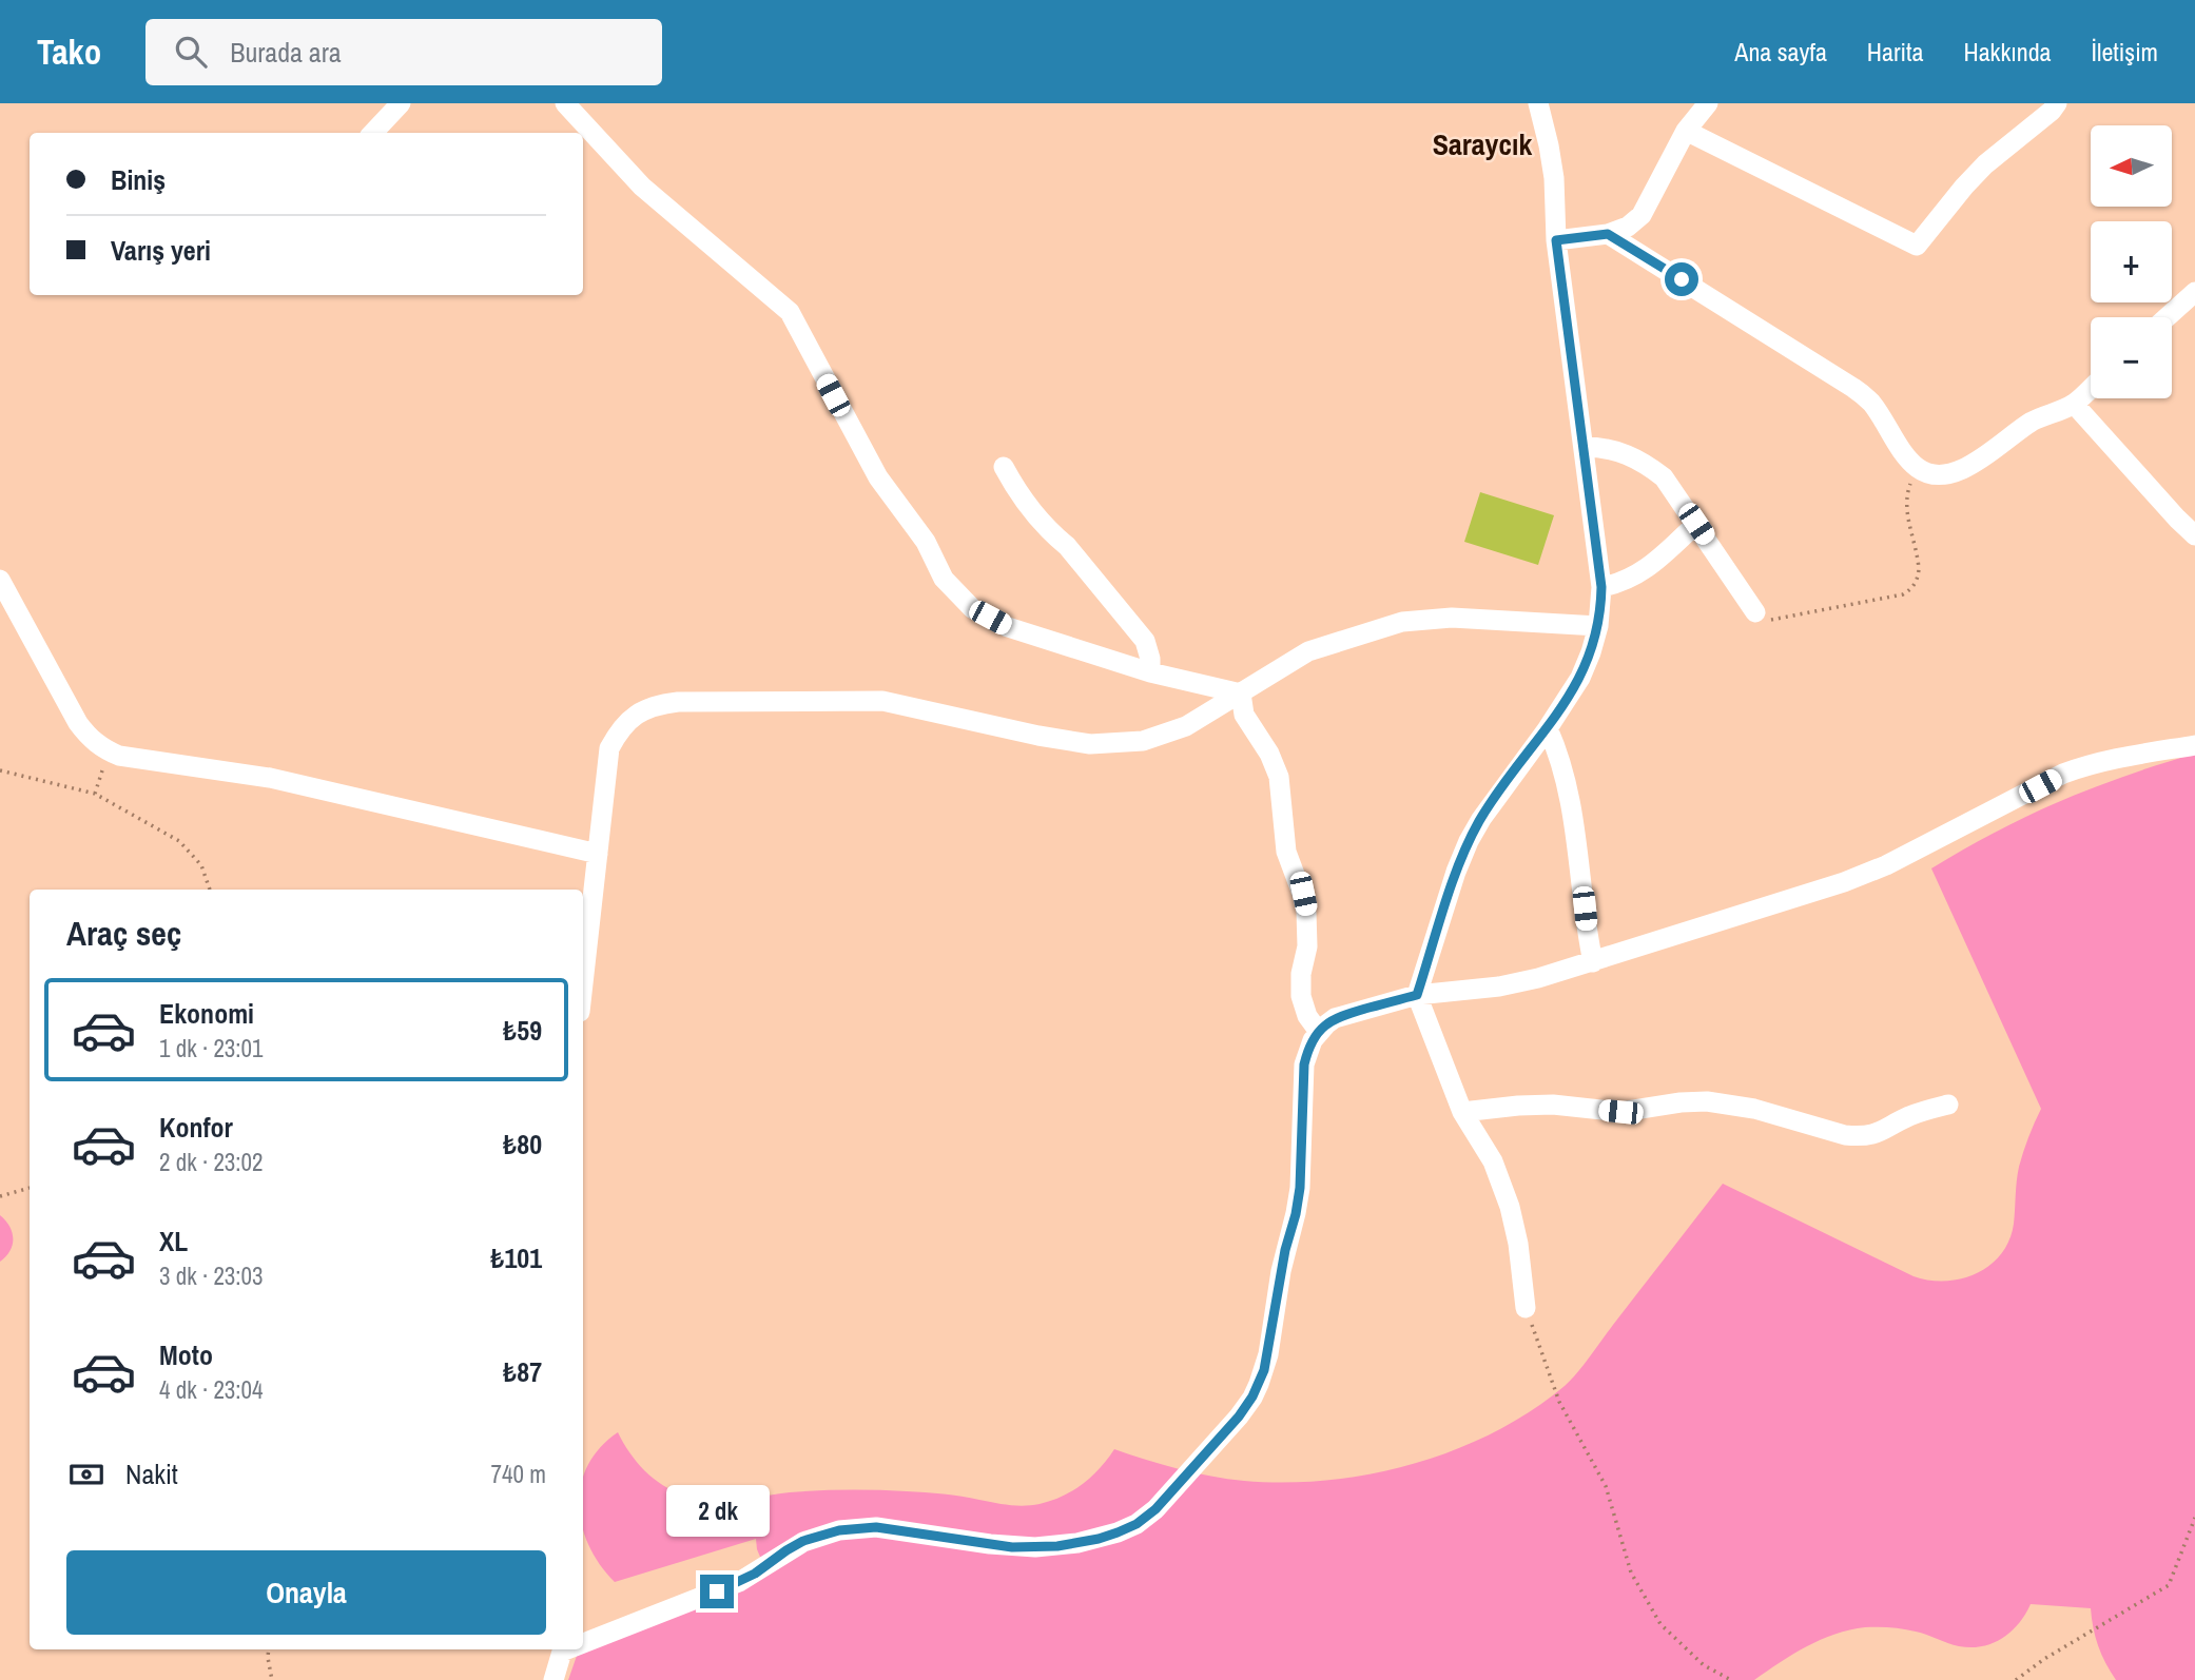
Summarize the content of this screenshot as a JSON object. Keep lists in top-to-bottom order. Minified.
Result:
{"districts":["Saraycık"],"north":"left","page":{"header":"Tako","search":"Burada ara","nav":["Ana sayfa","Harita","Hakkında","İletişim"],"map_buttons":["+","−"],"banner":["Biniş","Varış yeri"],"heading":"Araç seç","list":[{"name":"Ekonomi","note":"1 dk · 23:01","value":"₺59"},{"name":"Konfor","note":"2 dk · 23:02","value":"₺80"},{"name":"XL","note":"3 dk · 23:03","value":"₺101"},{"name":"Moto","note":"4 dk · 23:04","value":"₺87"}],"pay":["Nakit","740 m"],"bubble":"2 dk","buttons":"Onayla"}}
